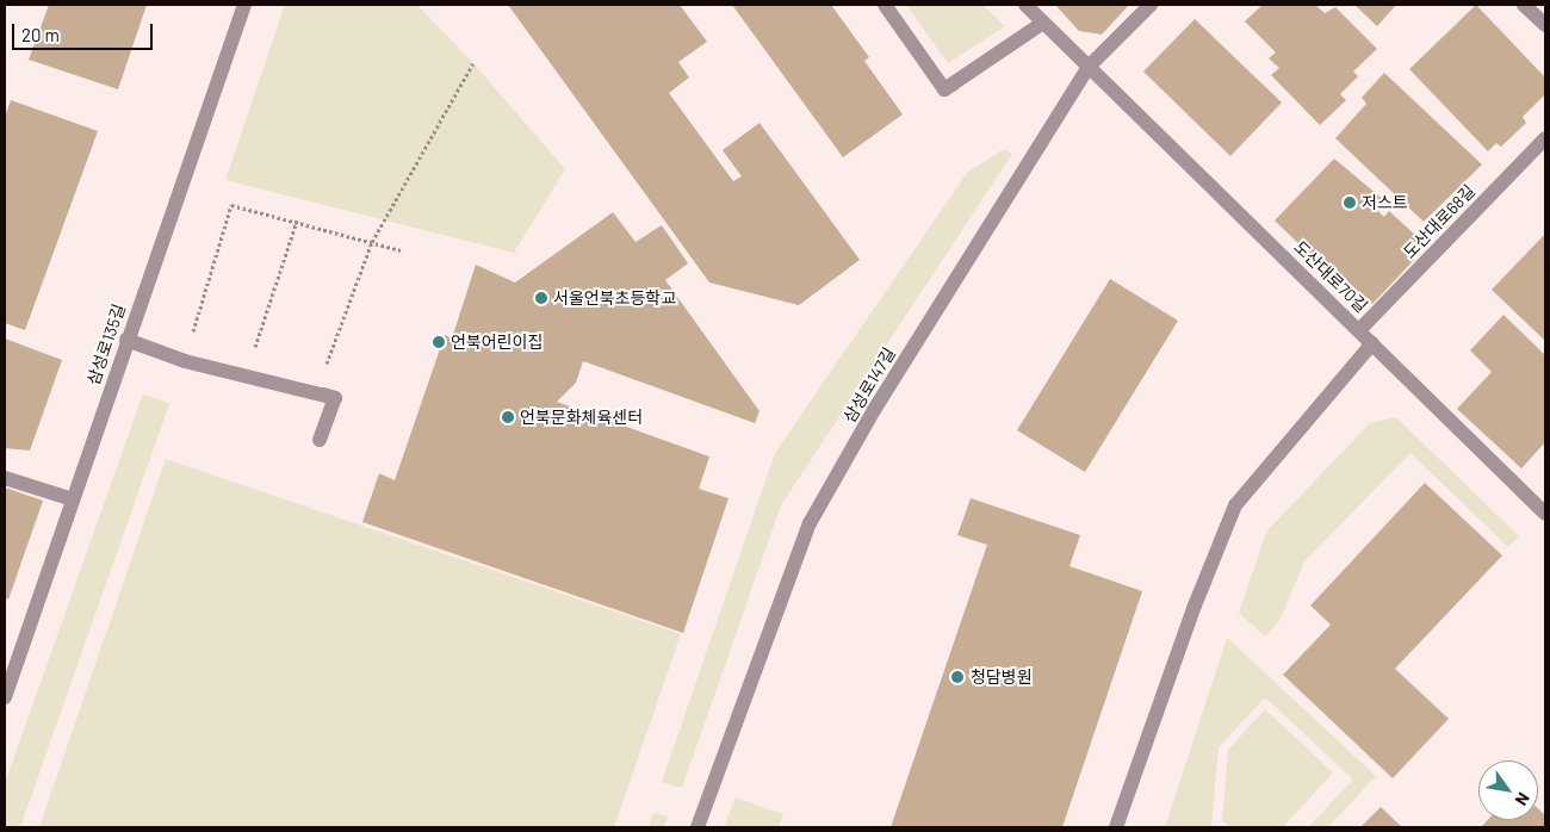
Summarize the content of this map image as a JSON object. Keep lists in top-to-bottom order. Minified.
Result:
{"streets":{"street":["도산대로68길","도산대로70길","삼성로135길","삼성로147길"]},"crossings":[["도산대로68길","도산대로70길"],["도산대로70길","삼성로147길"]],"places":["저스트","서울언북초등학교","언북어린이집","언북문화체육센터","청담병원"],"scale_bar":"20 m","north":"bottom right"}
